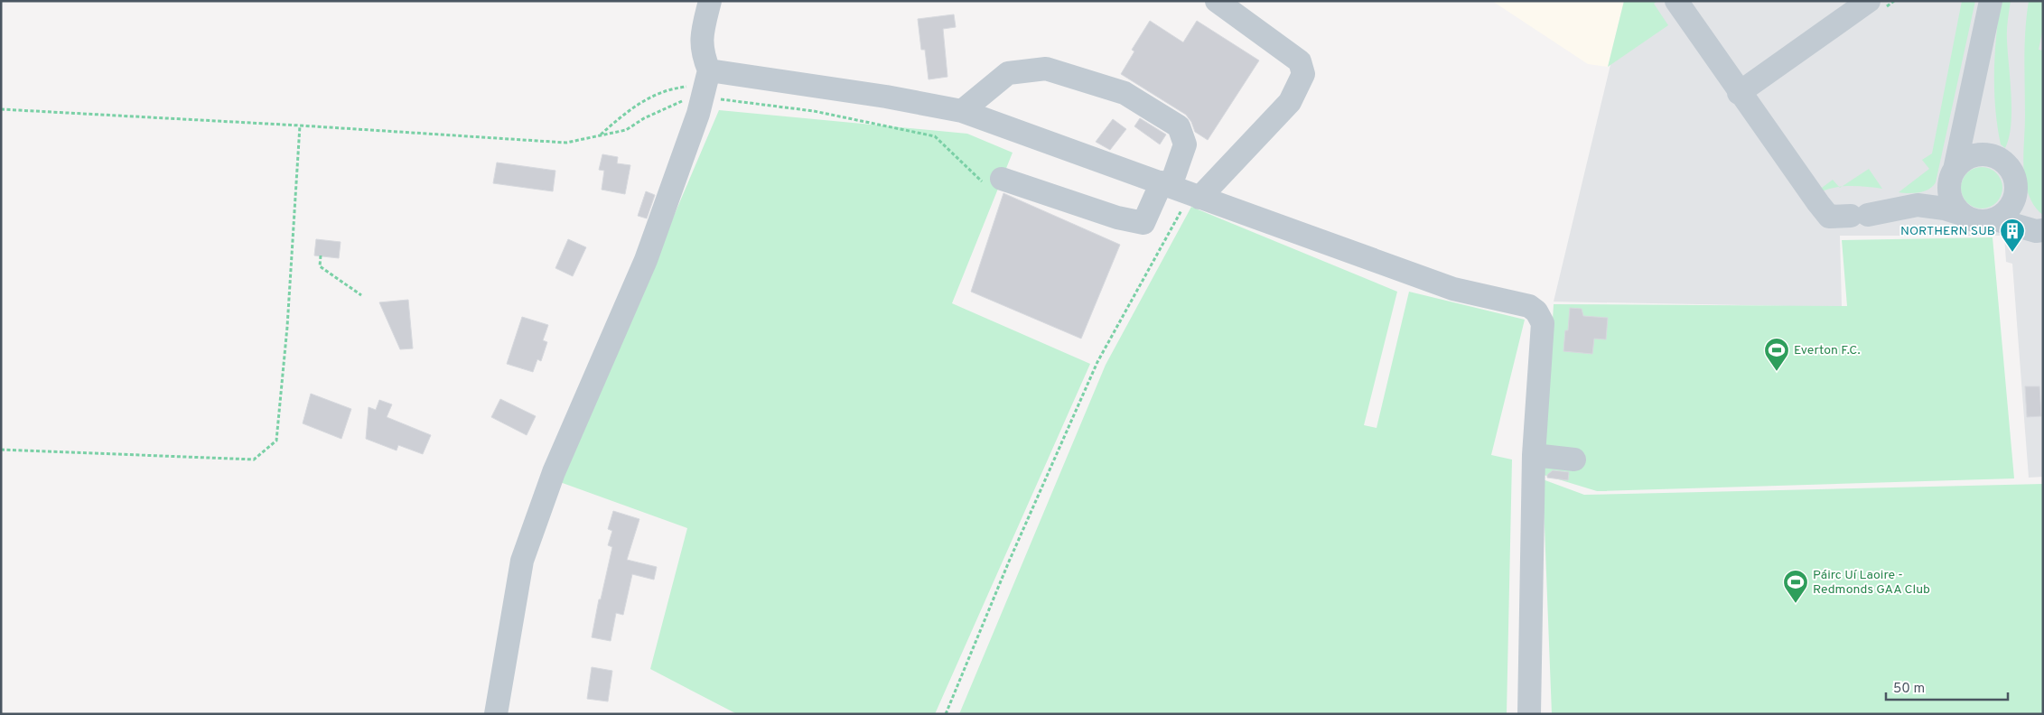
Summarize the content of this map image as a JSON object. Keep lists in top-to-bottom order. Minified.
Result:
{"places":{"building":["NORTHERN SUB"],"sports":["Everton F.C.","Páirc Uí Laoire - Redmonds GAA Club"]},"scale_bar":"50 m"}
